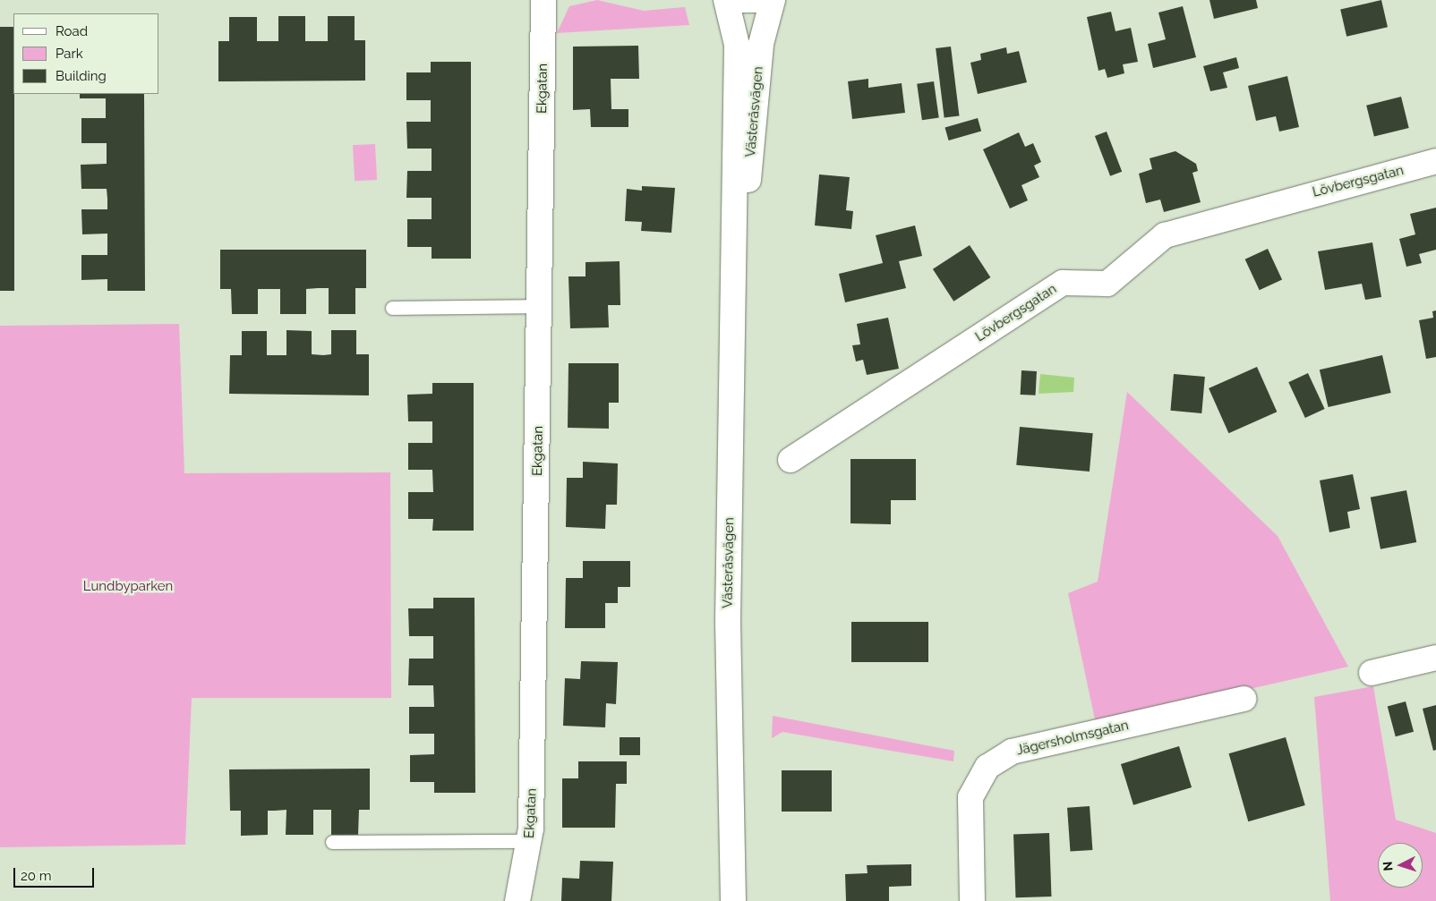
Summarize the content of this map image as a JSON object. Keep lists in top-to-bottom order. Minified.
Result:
{"streets":{"street":["Ekgatan","Västeråsvägen","Lövbergsgatan","Jägersholmsgatan"]},"parks":["Lundbyparken"],"legend":["Road","Park","Building"],"scale_bar":"20 m","north":"left"}
